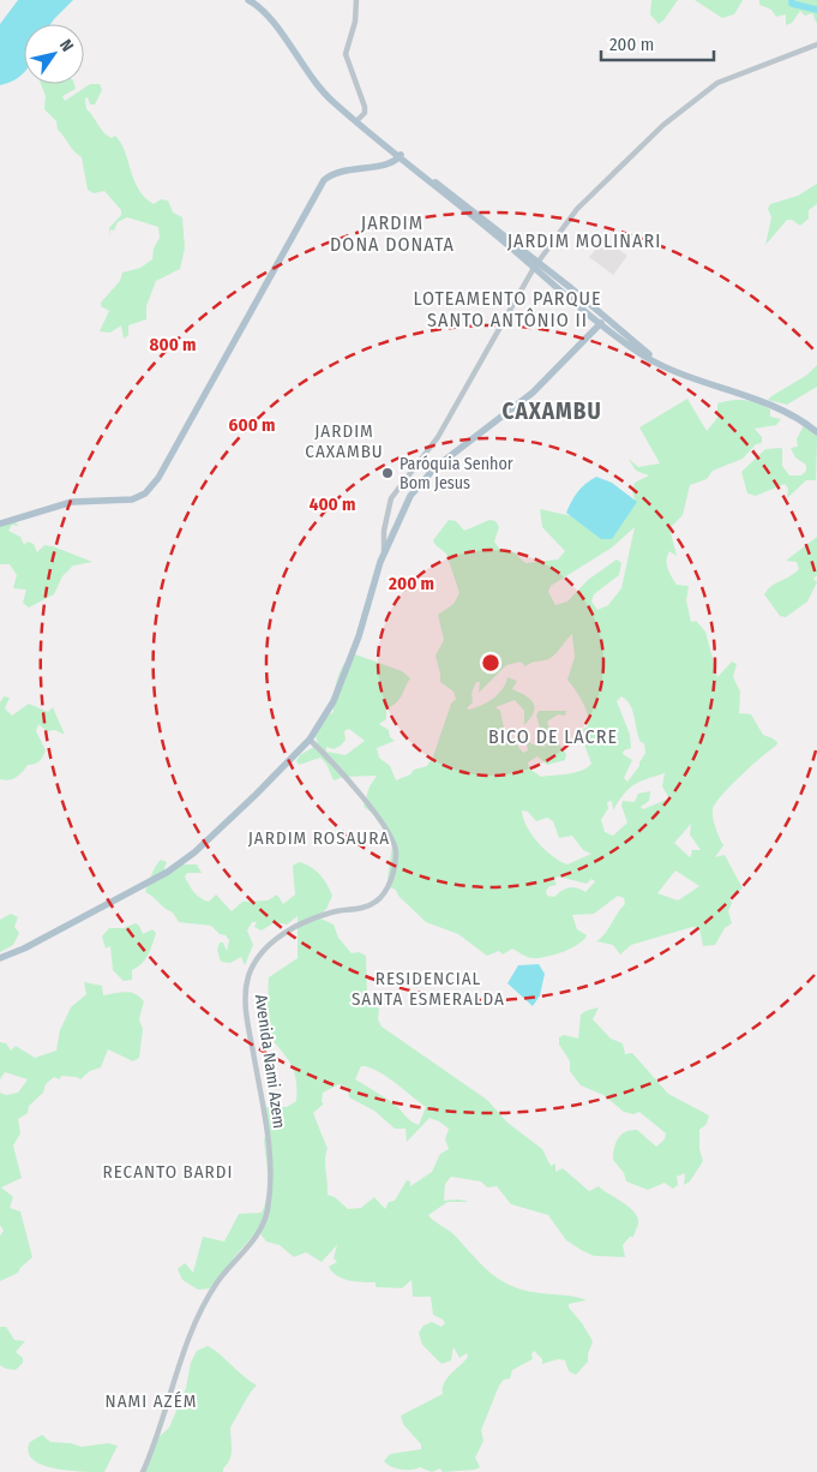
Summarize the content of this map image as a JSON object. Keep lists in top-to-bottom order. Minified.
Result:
{"streets":{"street":["Avenida Nami Azem"]},"districts":["JARDIM DONA DONATA","JARDIM MOLINARI","LOTEAMENTO PARQUE SANTO ANTÔNIO II","CAXAMBU","JARDIM CAXAMBU","BICO DE LACRE","JARDIM ROSAURA","RESIDENCIAL SANTA ESMERALDA","RECANTO BARDI","NAMI AZÉM"],"places":["Paróquia Senhor Bom Jesus"],"scale_bar":"200 m","north":"top right","rings":["800 m","600 m","400 m","200 m"]}
